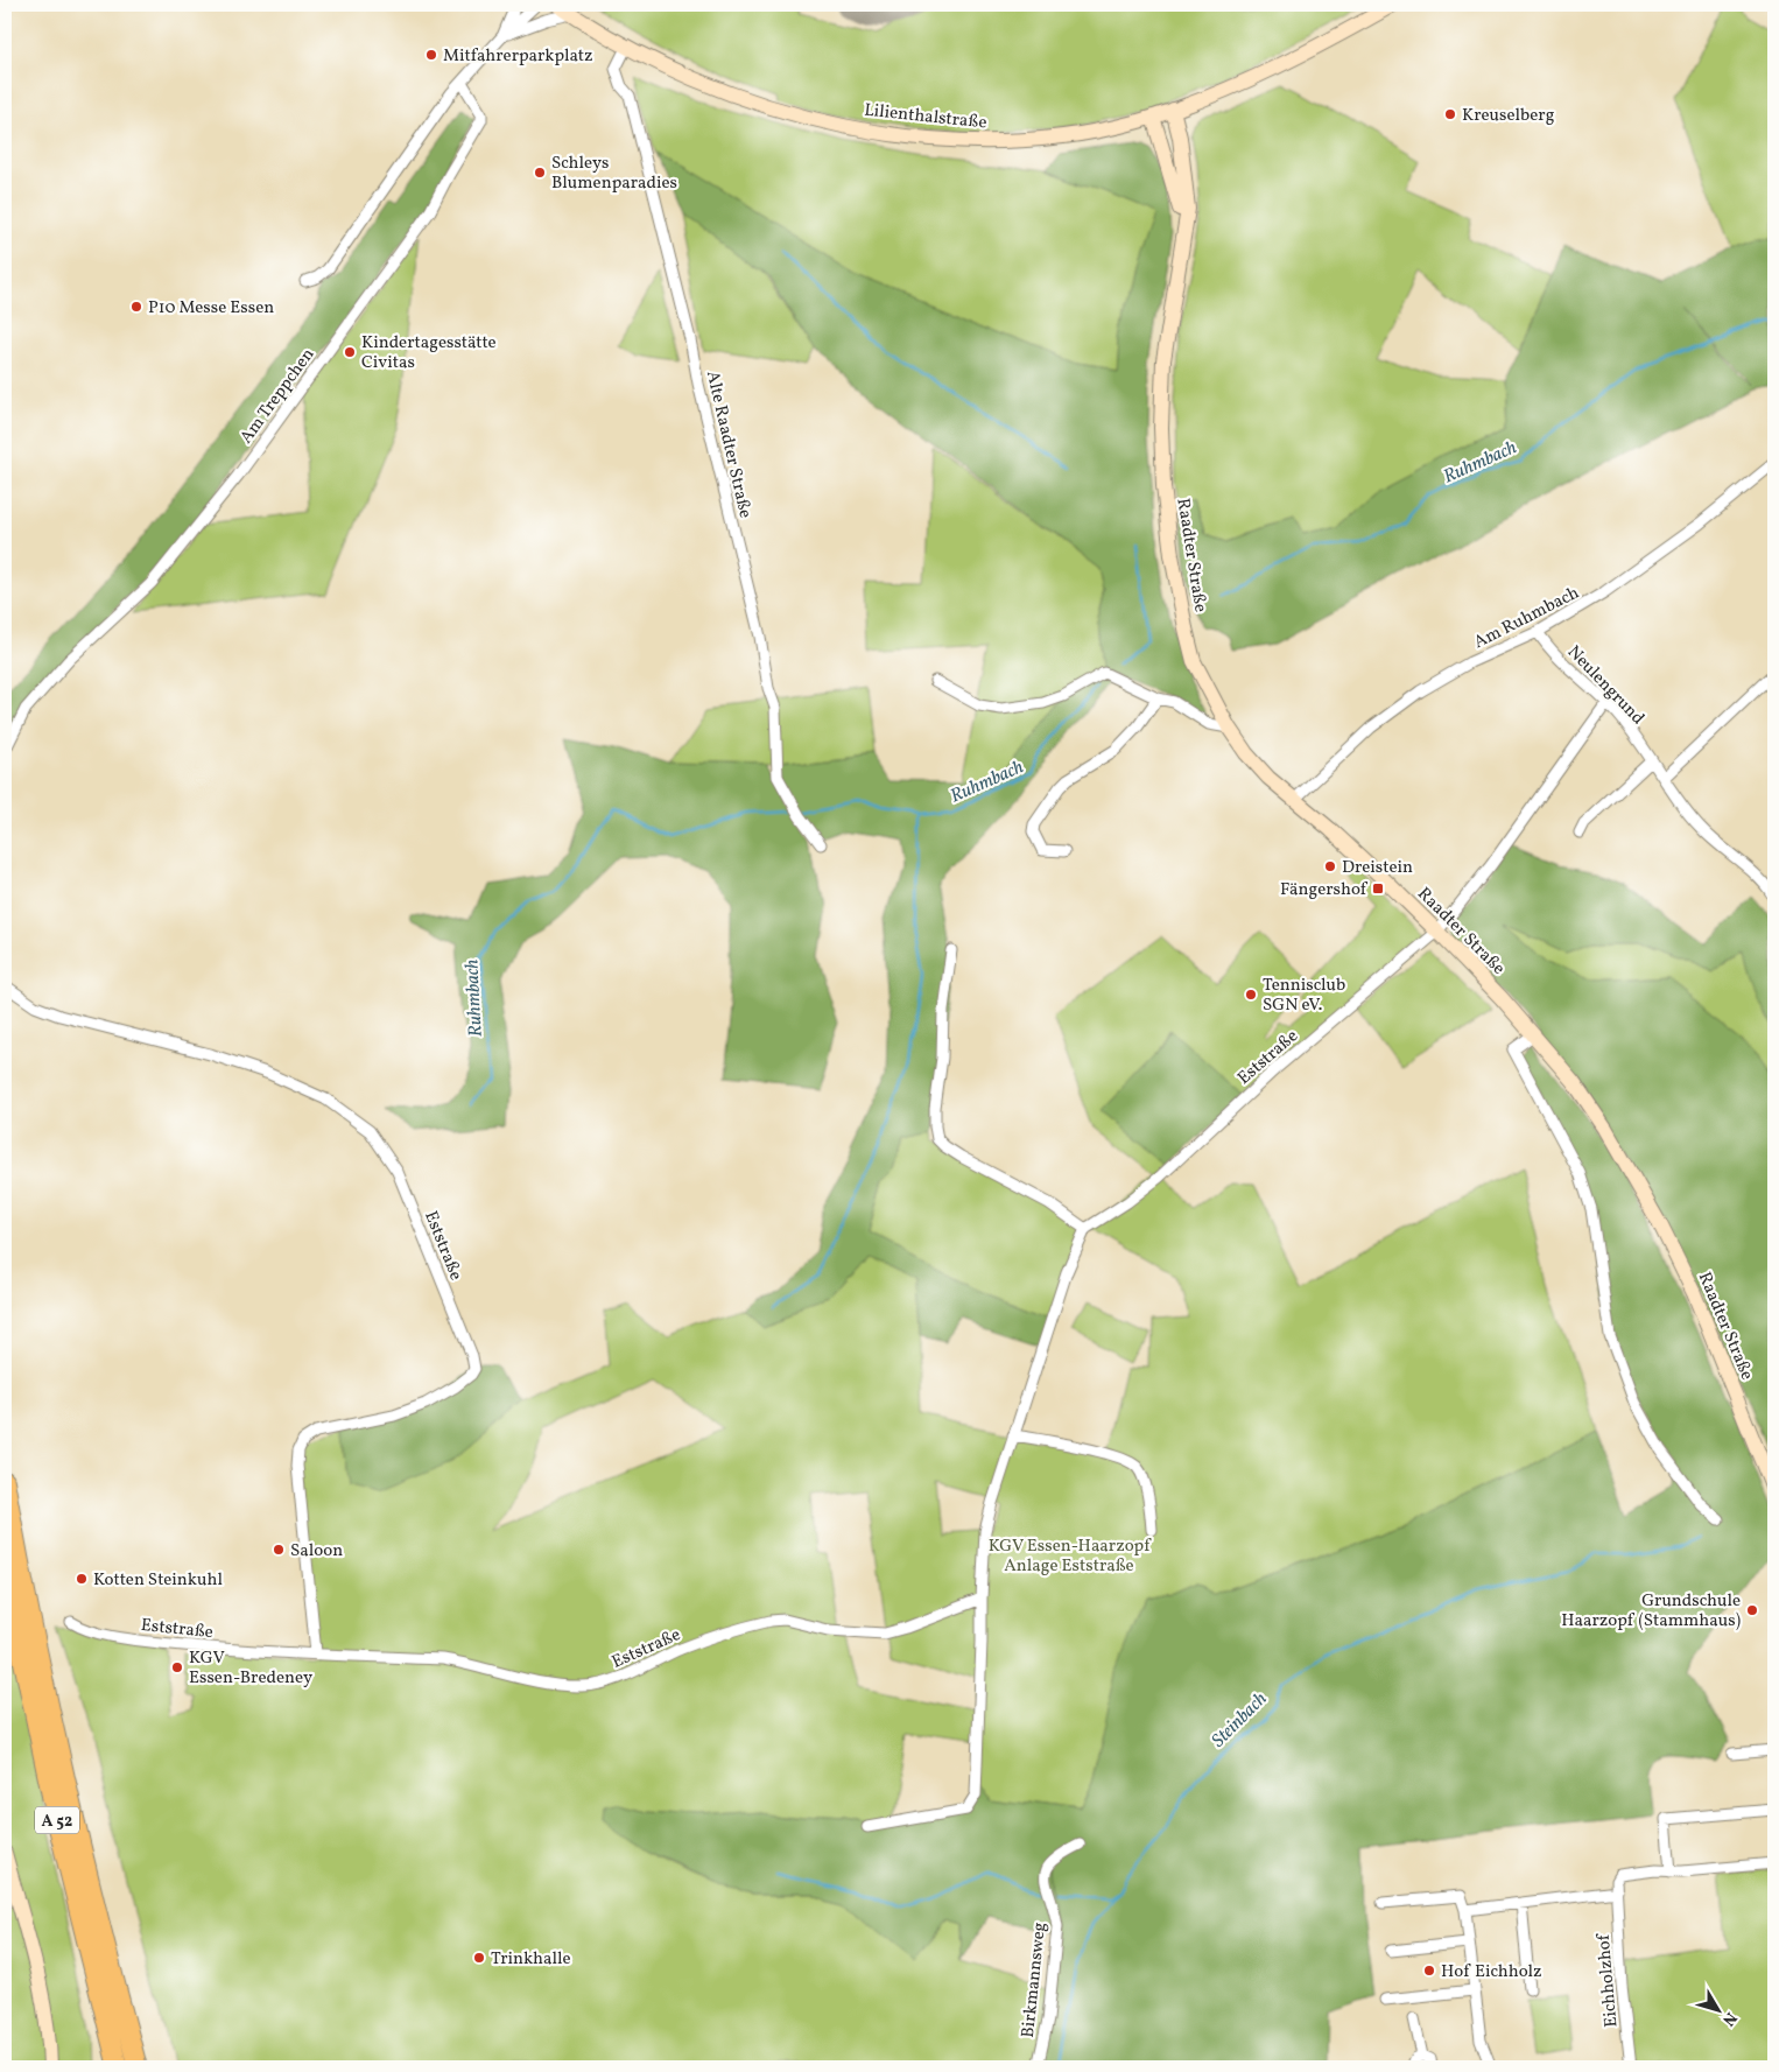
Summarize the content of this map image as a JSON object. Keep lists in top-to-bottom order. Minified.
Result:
{"streets":{"highway":["A 52"],"main road":["Lilienthalstraße","Raadter Straße"],"street":["Am Treppchen","Alte Raadter Straße","Am Ruhmbach","Neulengrund","Eststraße","Birkmannsweg","Eichholzhof"]},"crossings":[["Lilienthalstraße","Alte Raadter Straße"],["Lilienthalstraße","Raadter Straße"],["Raadter Straße","Am Ruhmbach"],["Raadter Straße","Eststraße"],["Am Ruhmbach","Neulengrund"],["Neulengrund","Eststraße"]],"water":["Ruhmbach","Steinbach"],"parks":["KGV Essen-Haarzopf Anlage Eststraße"],"places":{"other":["Mitfahrerparkplatz","Kreuselberg","Schleys Blumenparadies","P10 Messe Essen","Kindertagesstätte Civitas","Dreistein","Tennisclub SGN eV.","Saloon","Kotten Steinkuhl","Grundschule Haarzopf (Stammhaus)","KGV Essen-Bredeney","Trinkhalle","Hof Eichholz"],"transit":["Fängershof"]},"north":"bottom right"}
